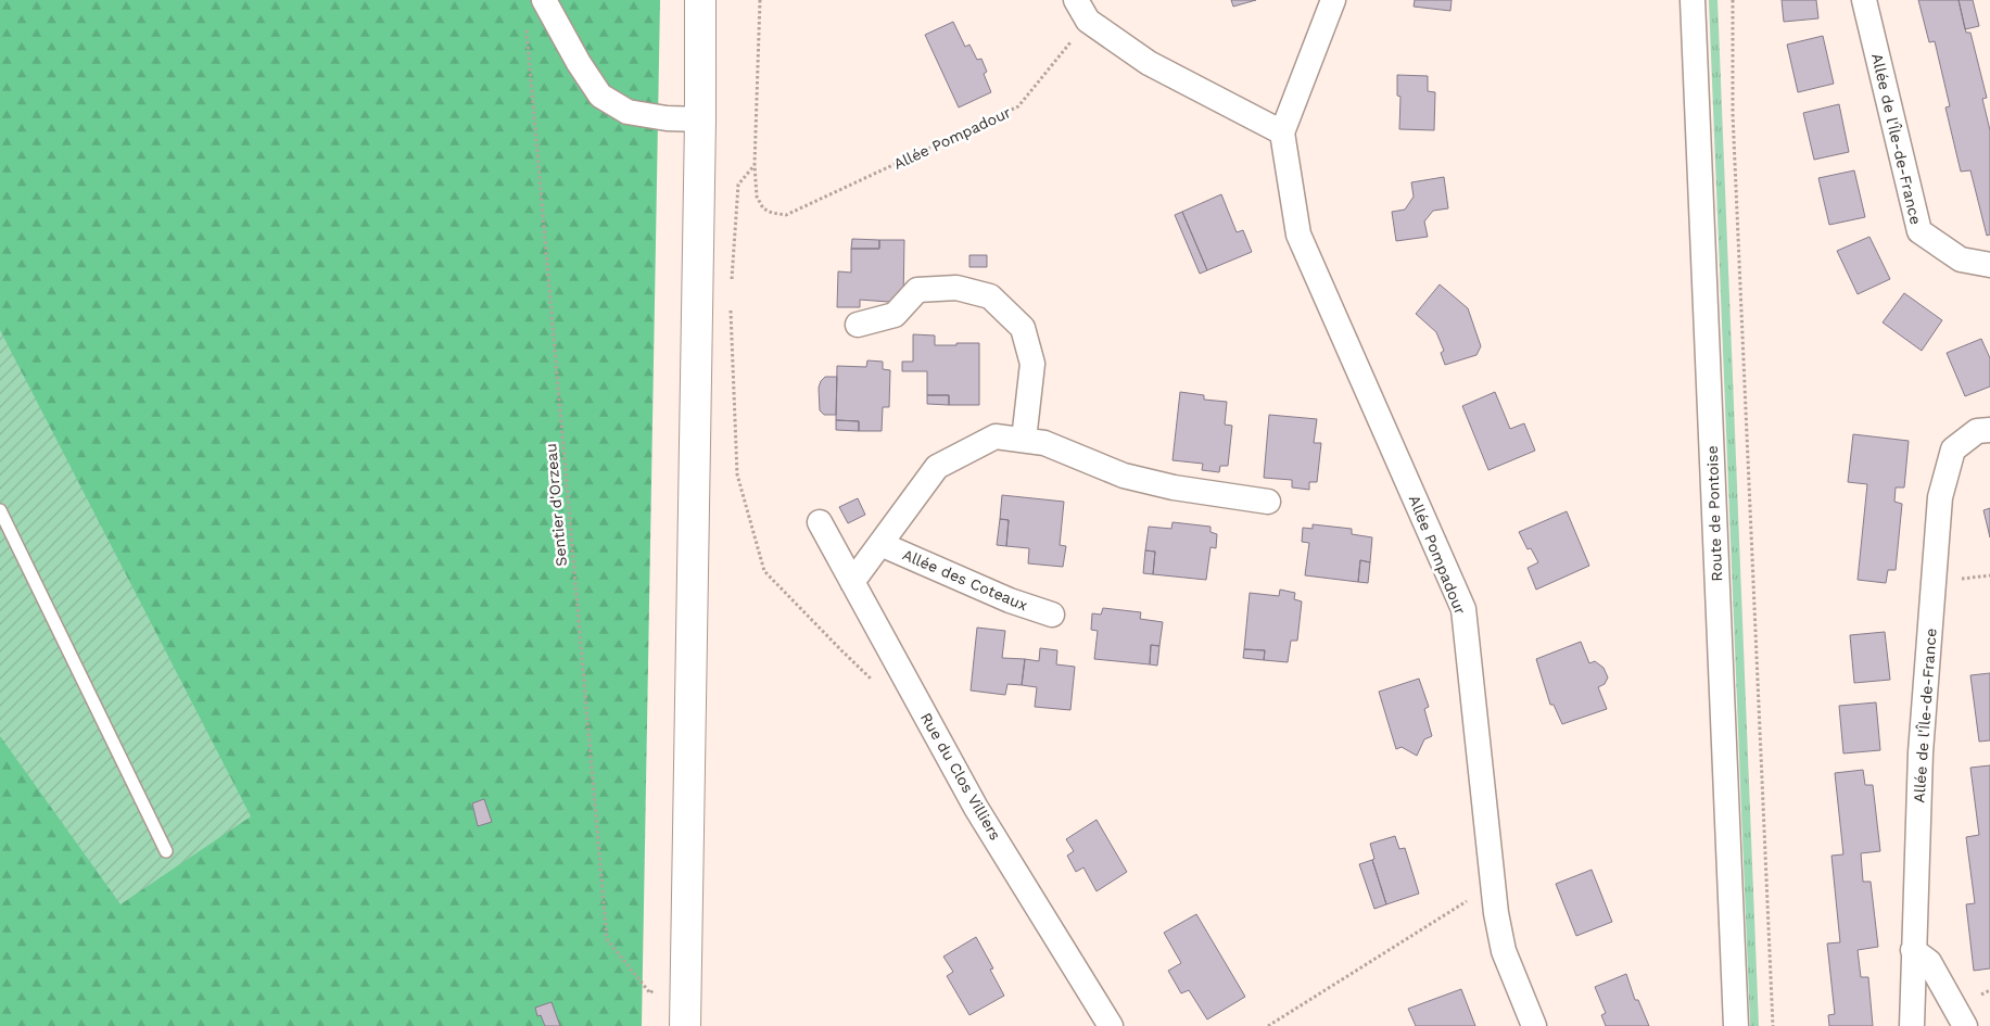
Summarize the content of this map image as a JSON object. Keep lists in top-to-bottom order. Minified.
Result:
{"streets":{"street":["Allée Pompadour","Allée de l'Île-de-France","Route de Pontoise","Allée des Coteaux","Rue du Clos Villiers"],"path":["Sentier d'Orzeau"]}}
